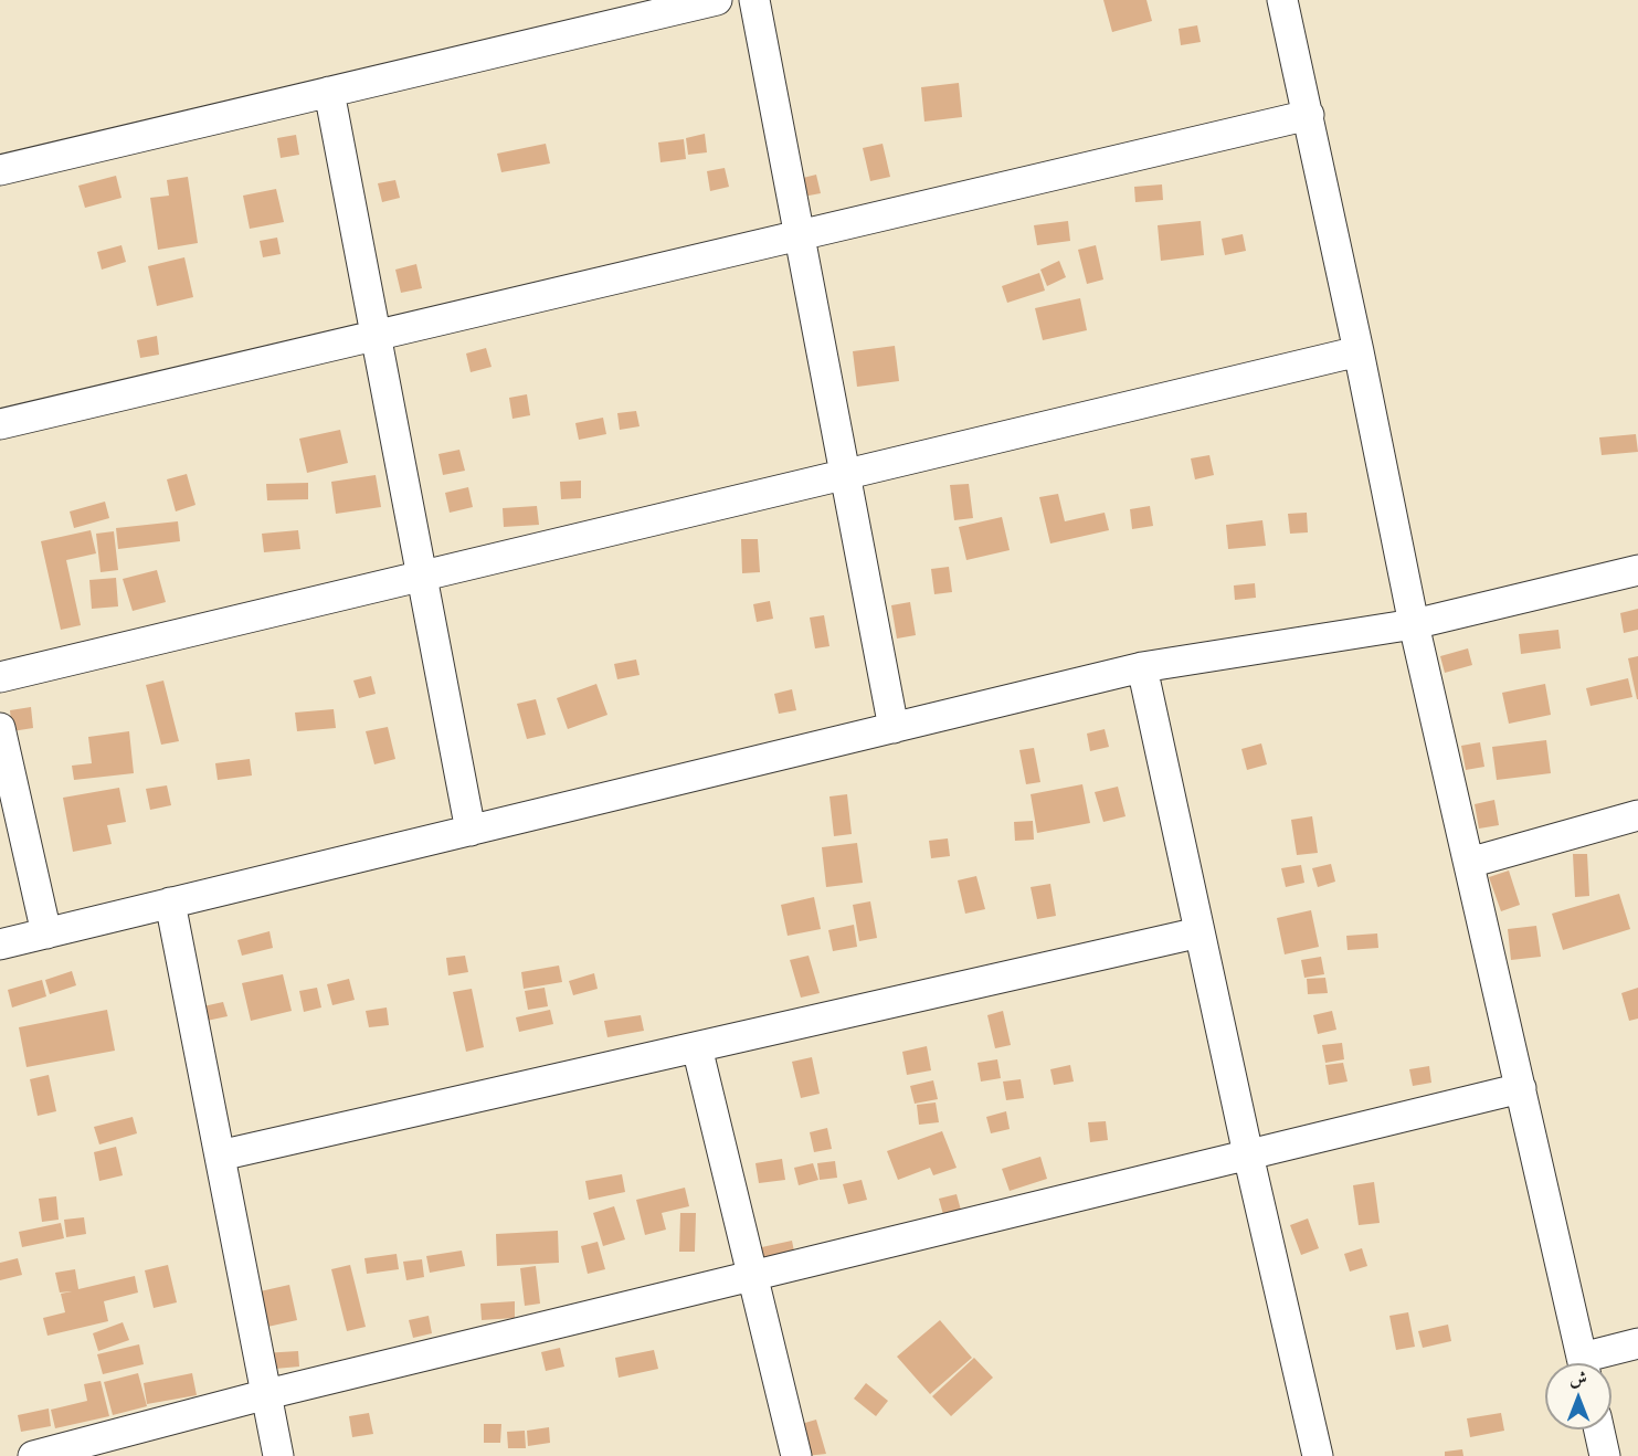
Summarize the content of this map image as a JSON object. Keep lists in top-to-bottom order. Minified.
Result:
{"north":"top"}
